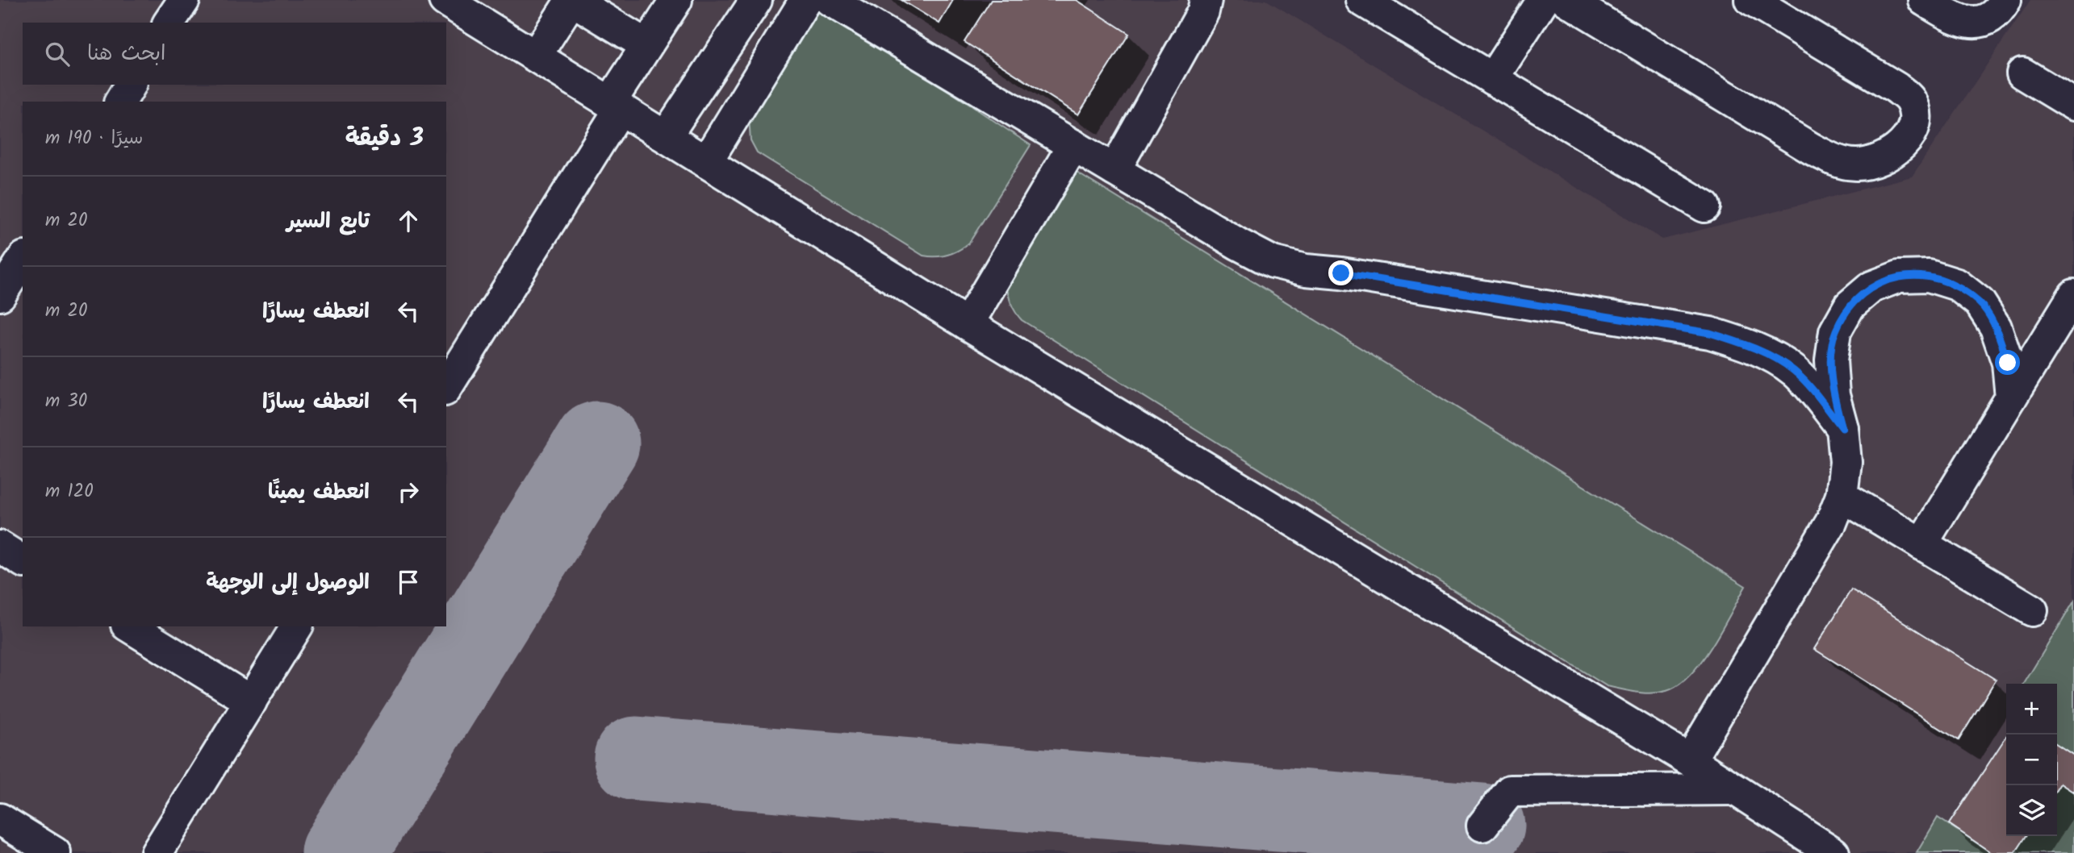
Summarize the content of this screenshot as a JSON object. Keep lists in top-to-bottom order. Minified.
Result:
{"page":{"search":"ابحث هنا","heading":["3 دقيقة","سيرًا · 190 m"],"list":[["تابع السير","20 m"],["انعطف يسارًا","20 m"],["انعطف يسارًا","30 m"],["انعطف يمينًا","120 m"],"الوصول إلى الوجهة"],"map_buttons":["+","−"]}}
